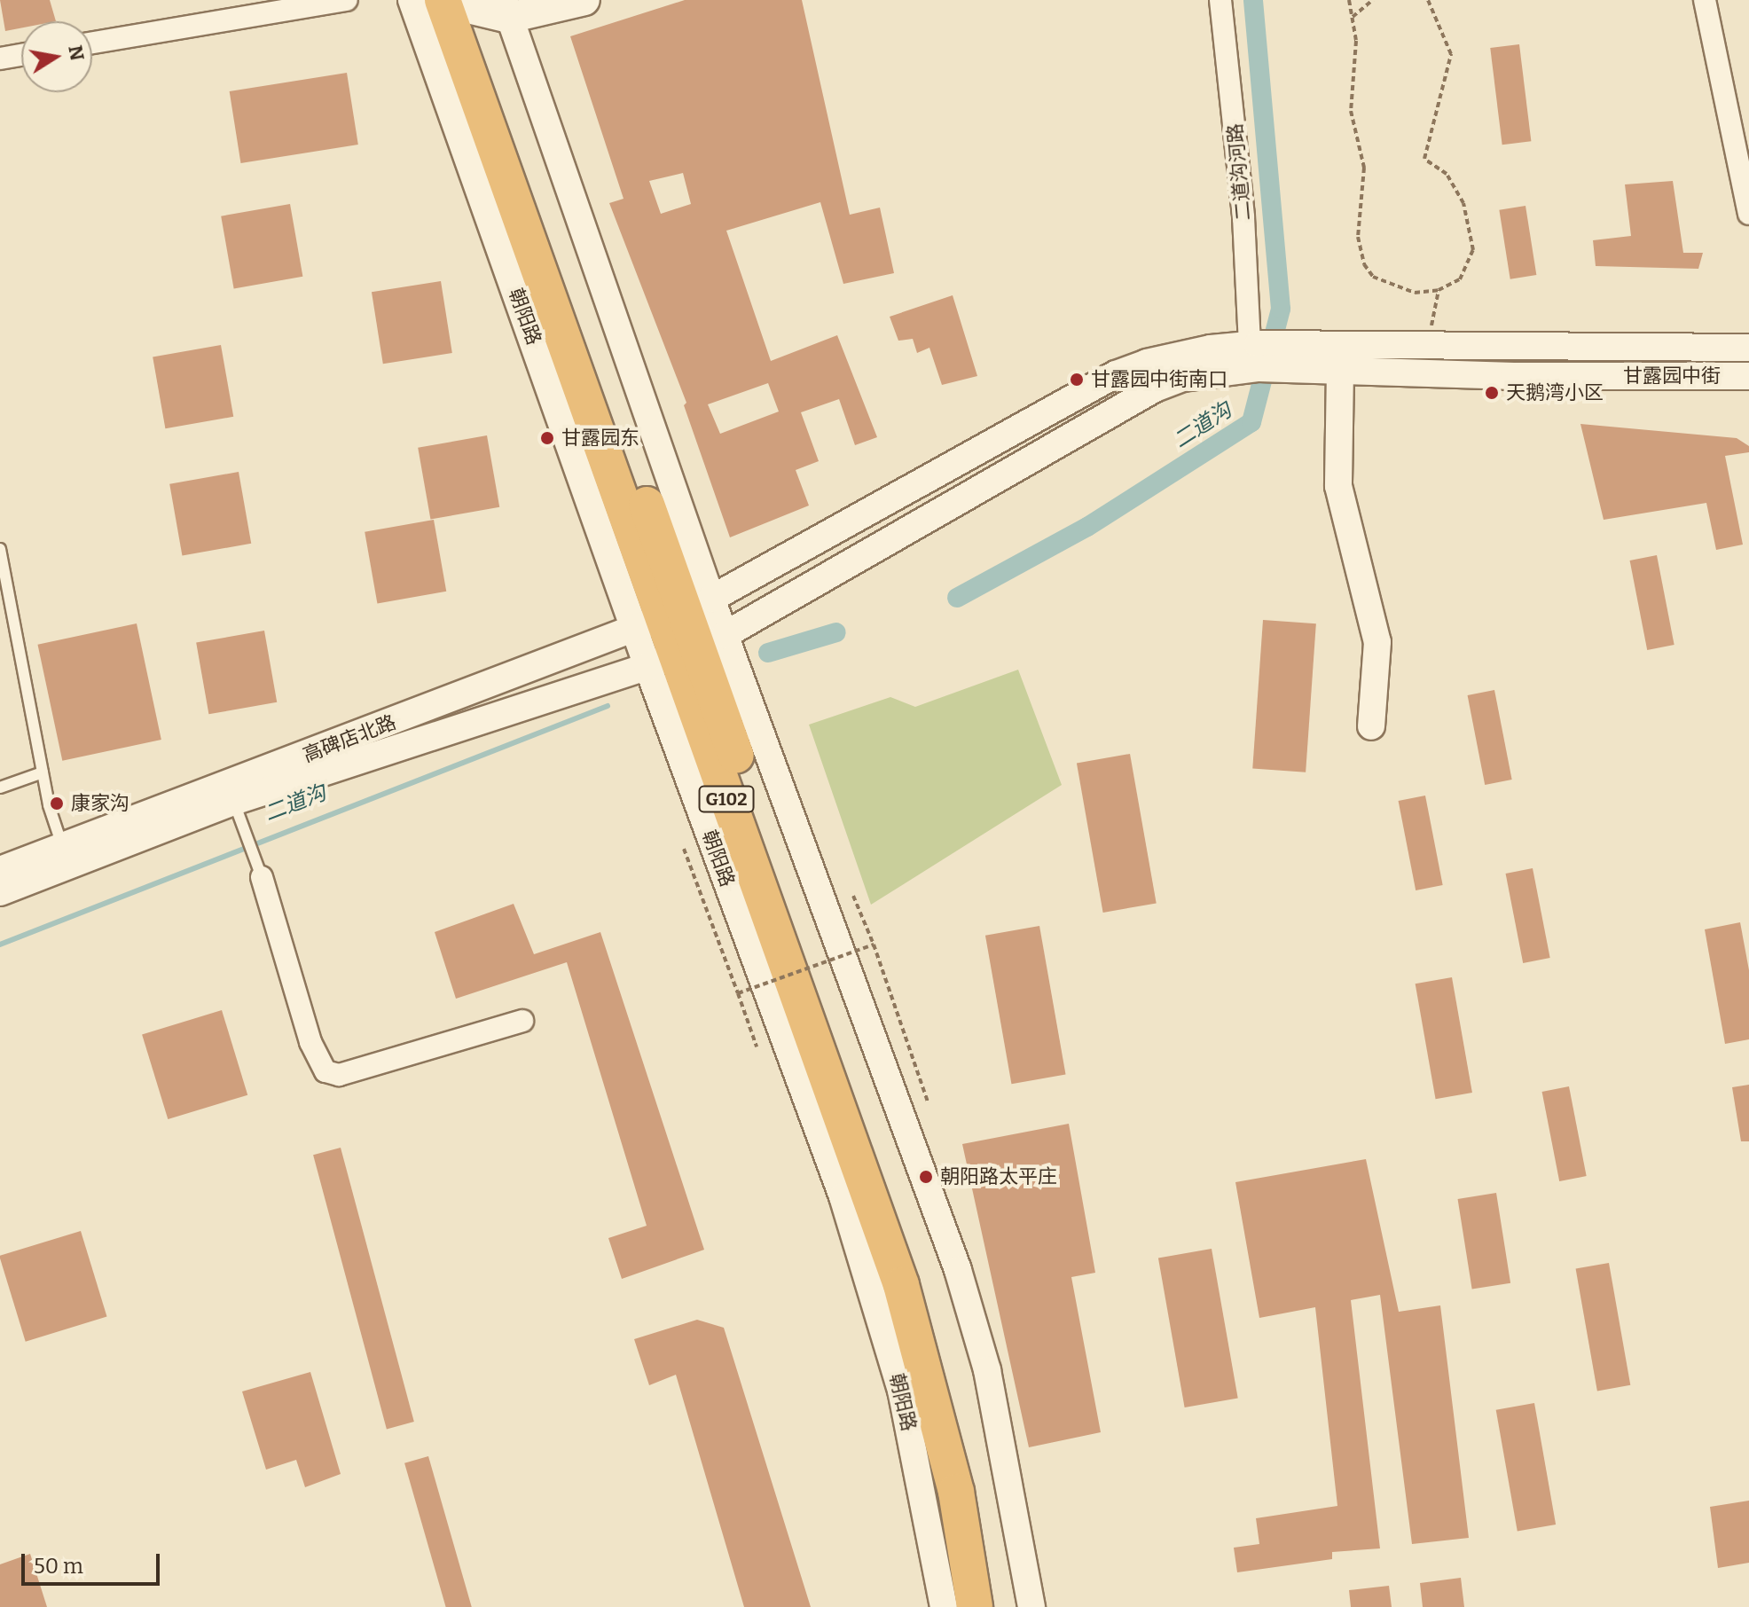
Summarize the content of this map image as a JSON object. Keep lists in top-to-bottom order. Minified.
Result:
{"streets":{"highway":["朝阳路","G102"],"street":["二道沟河路","甘露园中街","高碑店北路"]},"crossings":[["二道沟河路","高碑店北路"],["朝阳路","高碑店北路"]],"water":["二道沟"],"places":["甘露园中街南口","天鹅湾小区","甘露园东","康家沟","朝阳路太平庄"],"scale_bar":"50 m","north":"right"}
